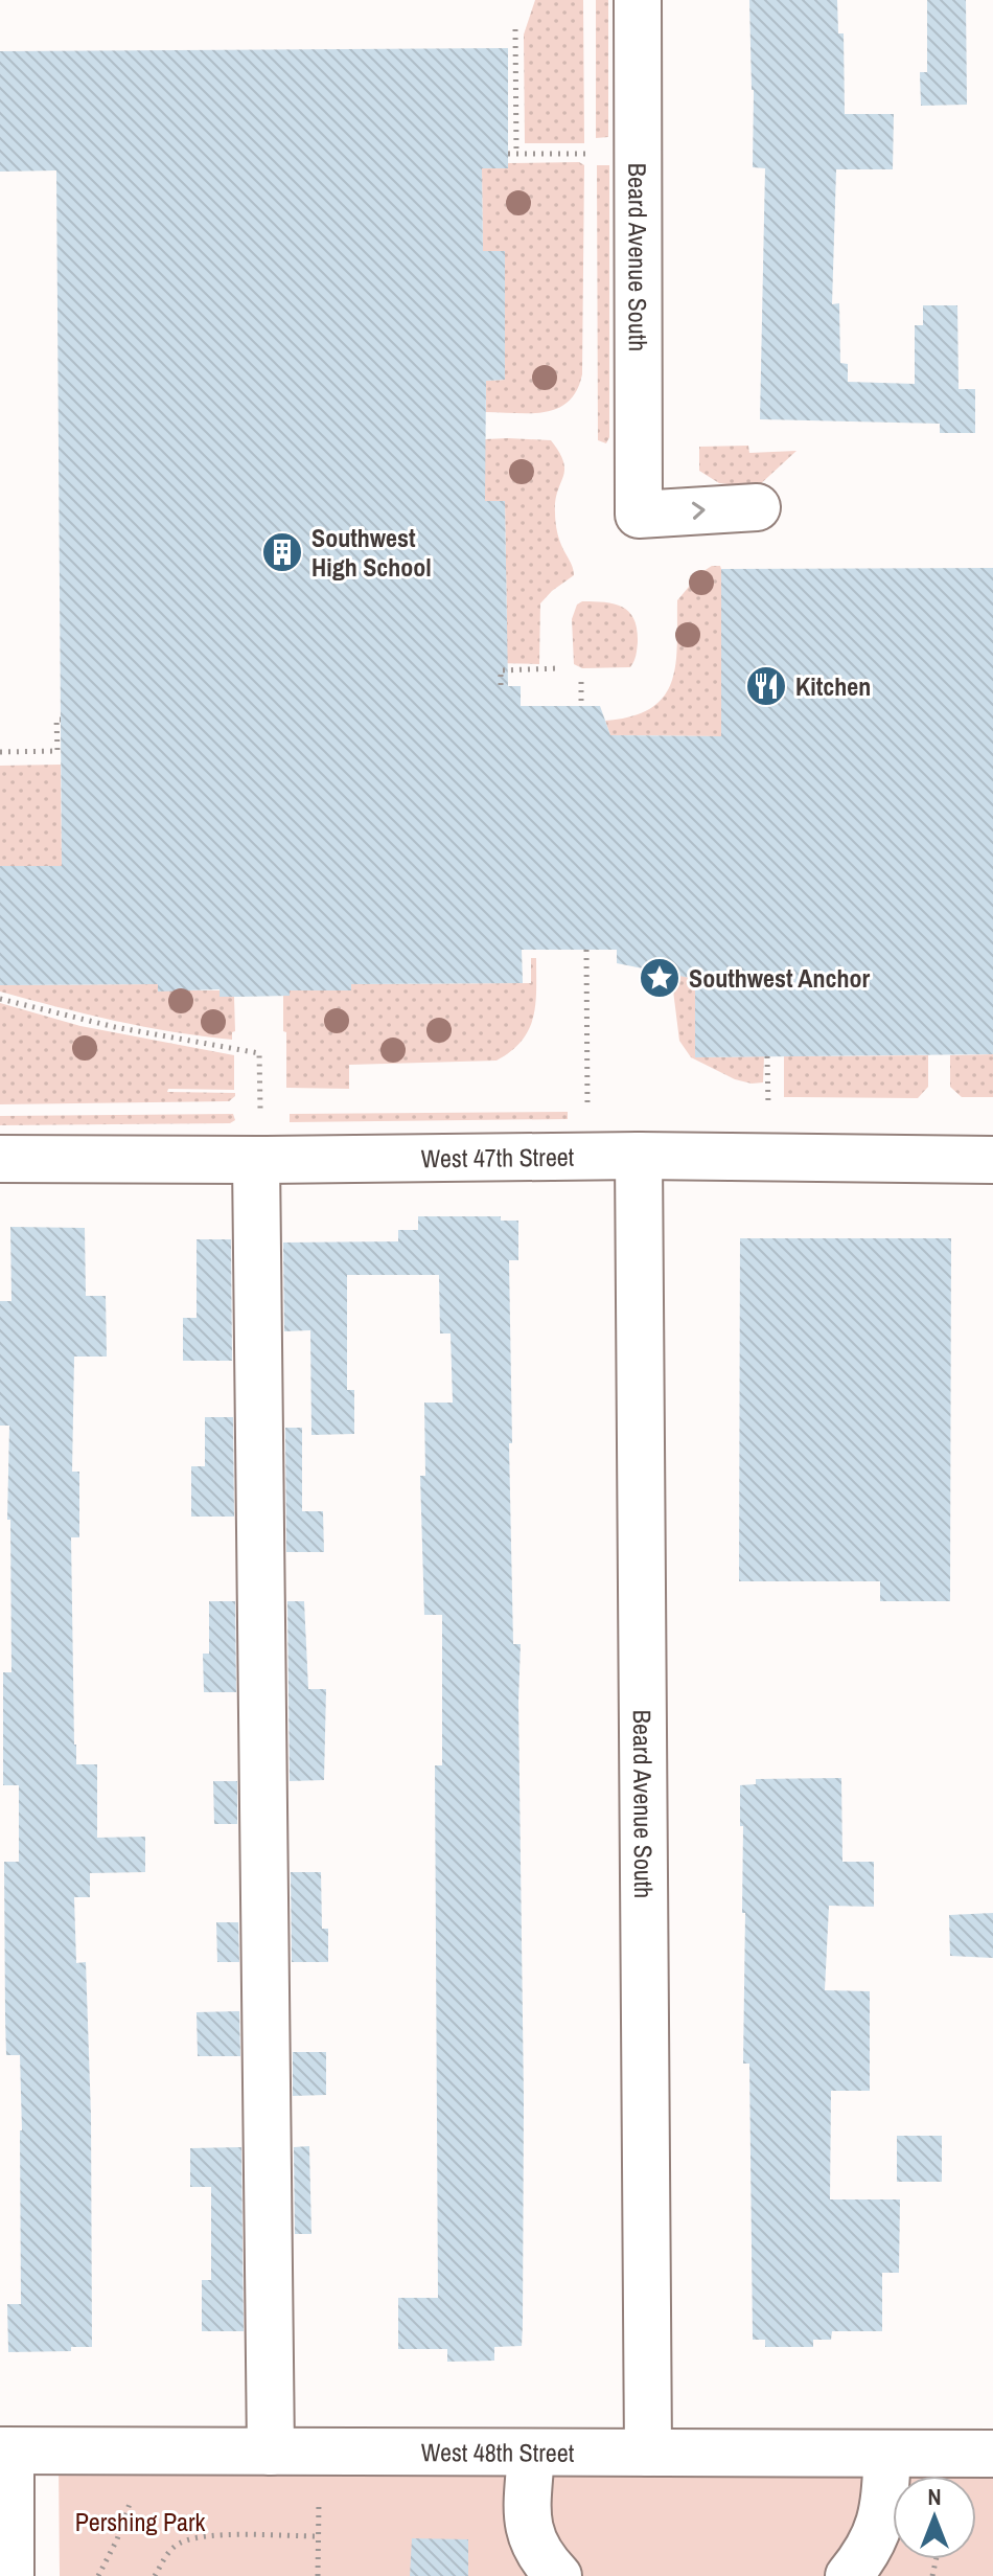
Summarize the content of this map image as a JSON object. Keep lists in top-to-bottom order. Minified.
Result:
{"streets":{"street":["Beard Avenue South","West 47th Street","West 48th Street"]},"crossings":[["Beard Avenue South","West 47th Street"],["Beard Avenue South","West 48th Street"]],"parks":["Pershing Park"],"places":{"building":["Southwest High School"],"restaurant":["Kitchen"],"place":["Southwest Anchor"]},"north":"top"}
